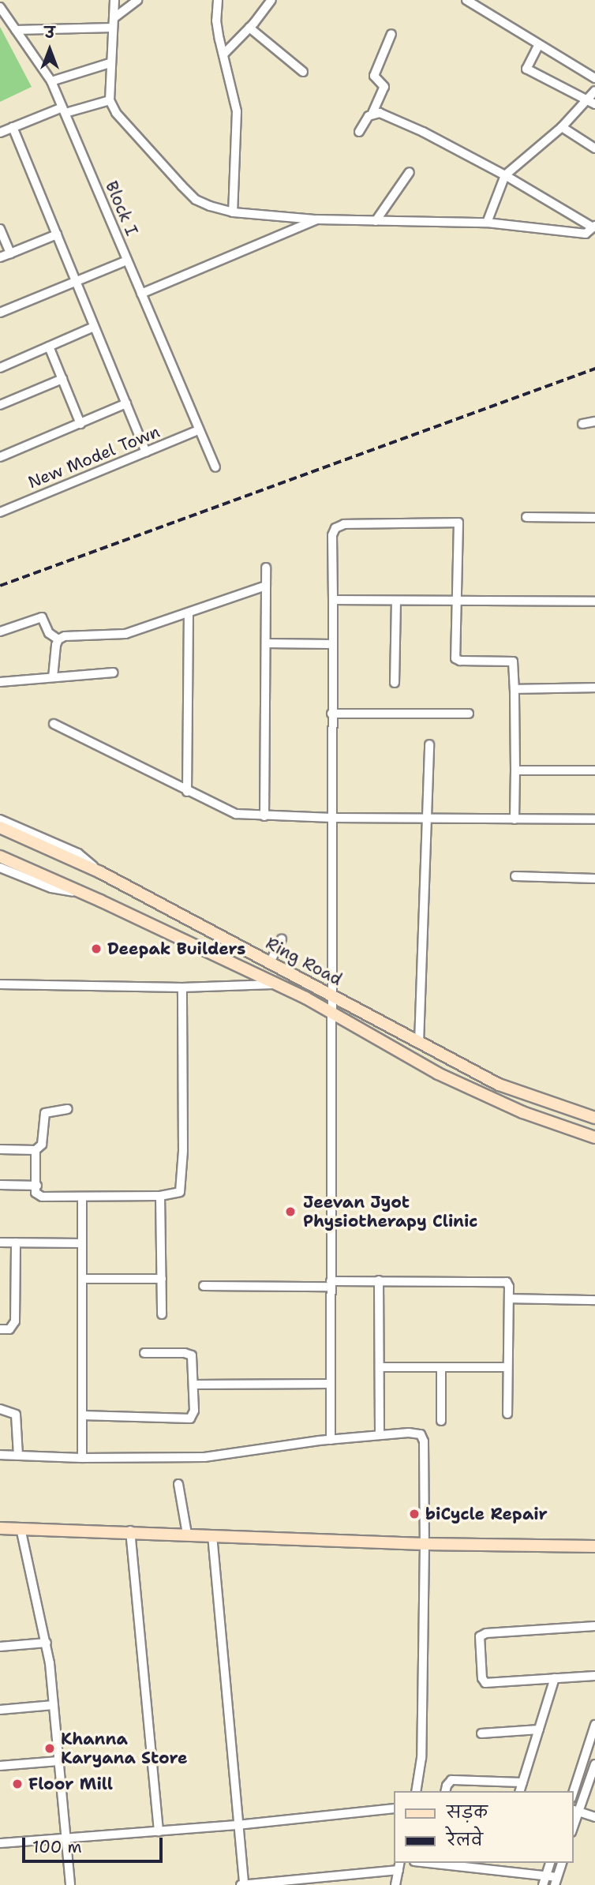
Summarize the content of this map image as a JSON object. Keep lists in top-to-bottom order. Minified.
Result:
{"streets":{"street":["Block I","New Model Town","Ring Road"]},"crossings":[["Block I","New Model Town"]],"places":["Deepak Builders","Jeevan Jyot Physiotherapy Clinic","biCycle Repair","Khanna Karyana Store","Floor Mill"],"legend":["सड़क","रेलवे"],"scale_bar":"100 m","north":"top"}
